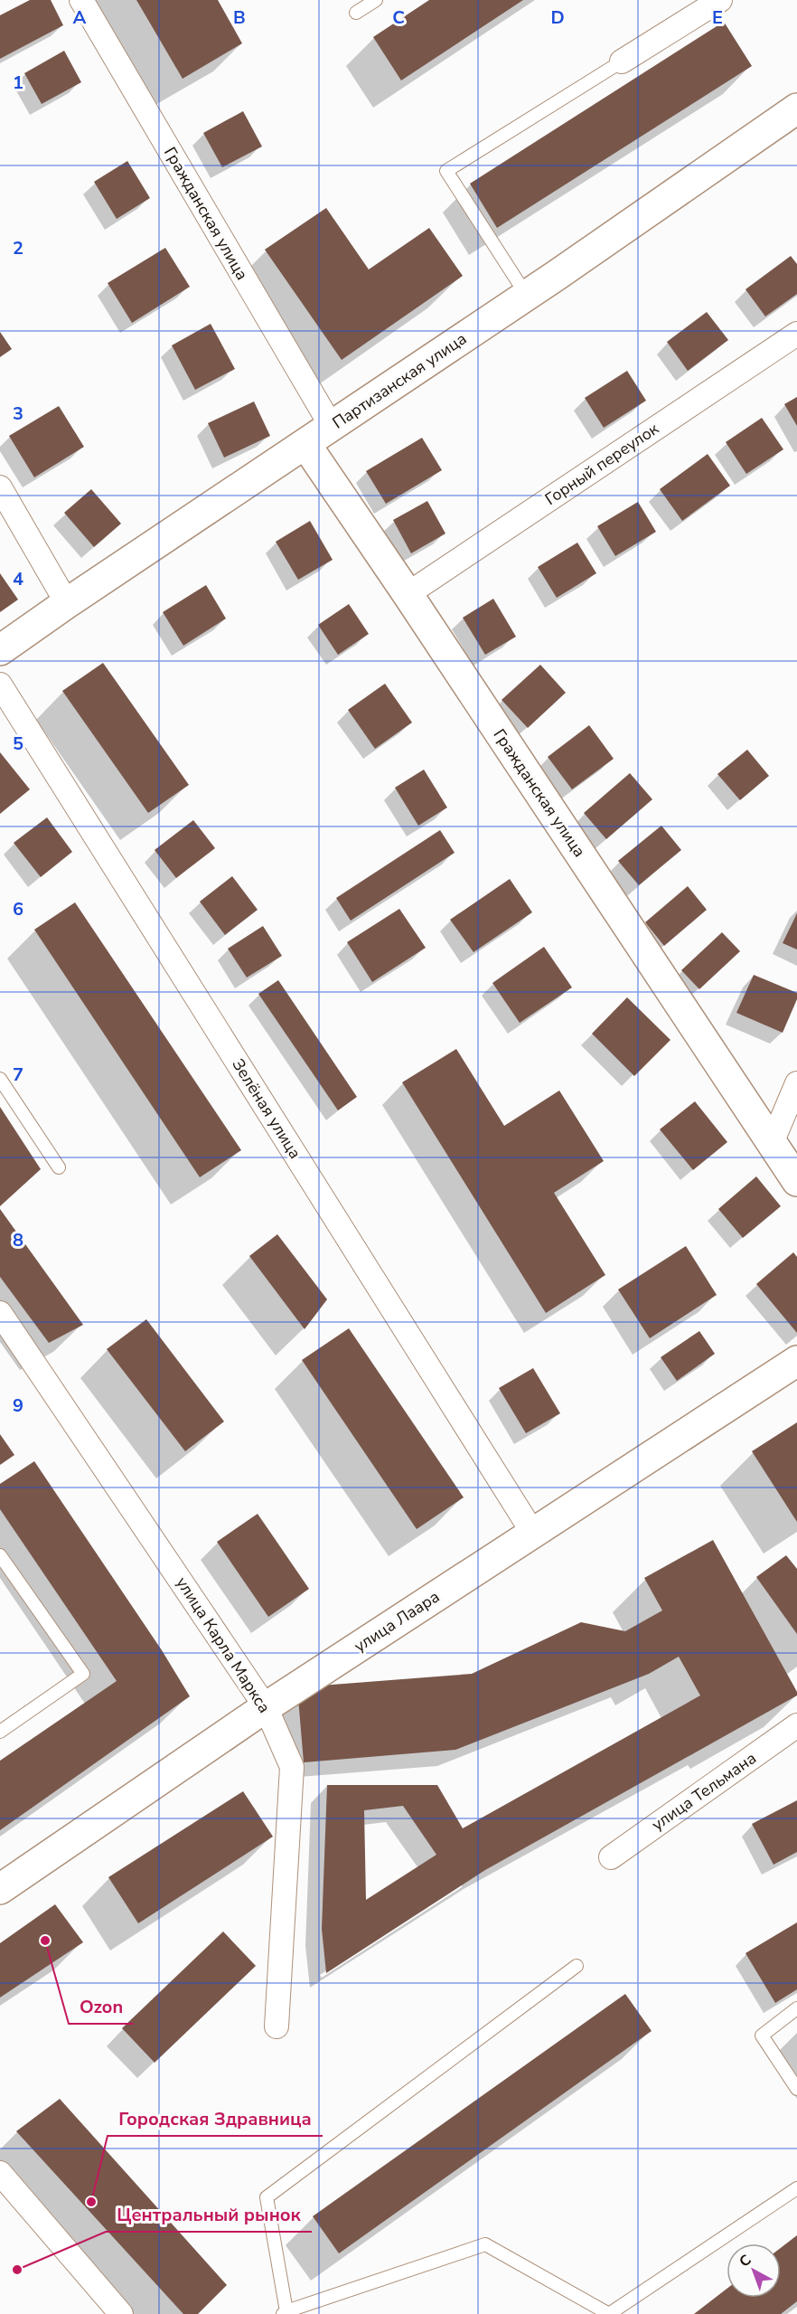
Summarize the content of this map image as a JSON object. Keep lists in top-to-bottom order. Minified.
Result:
{"streets":{"street":["Гражданская улица","Партизанская улица","Горный переулок","Зелёная улица","улица Лаара","улица Карла Маркса","улица Тельмана"]},"crossings":[["Гражданская улица","Партизанская улица"],["Гражданская улица","Горный переулок"],["Зелёная улица","улица Лаара"],["улица Лаара","улица Карла Маркса"]],"places":["Ozon","Городская Здравница","Центральный рынок"],"north":"top left","grid":{"columns":["A","B","C","D","E"],"rows":["1","2","3","4","5","6","7","8","9"]}}
